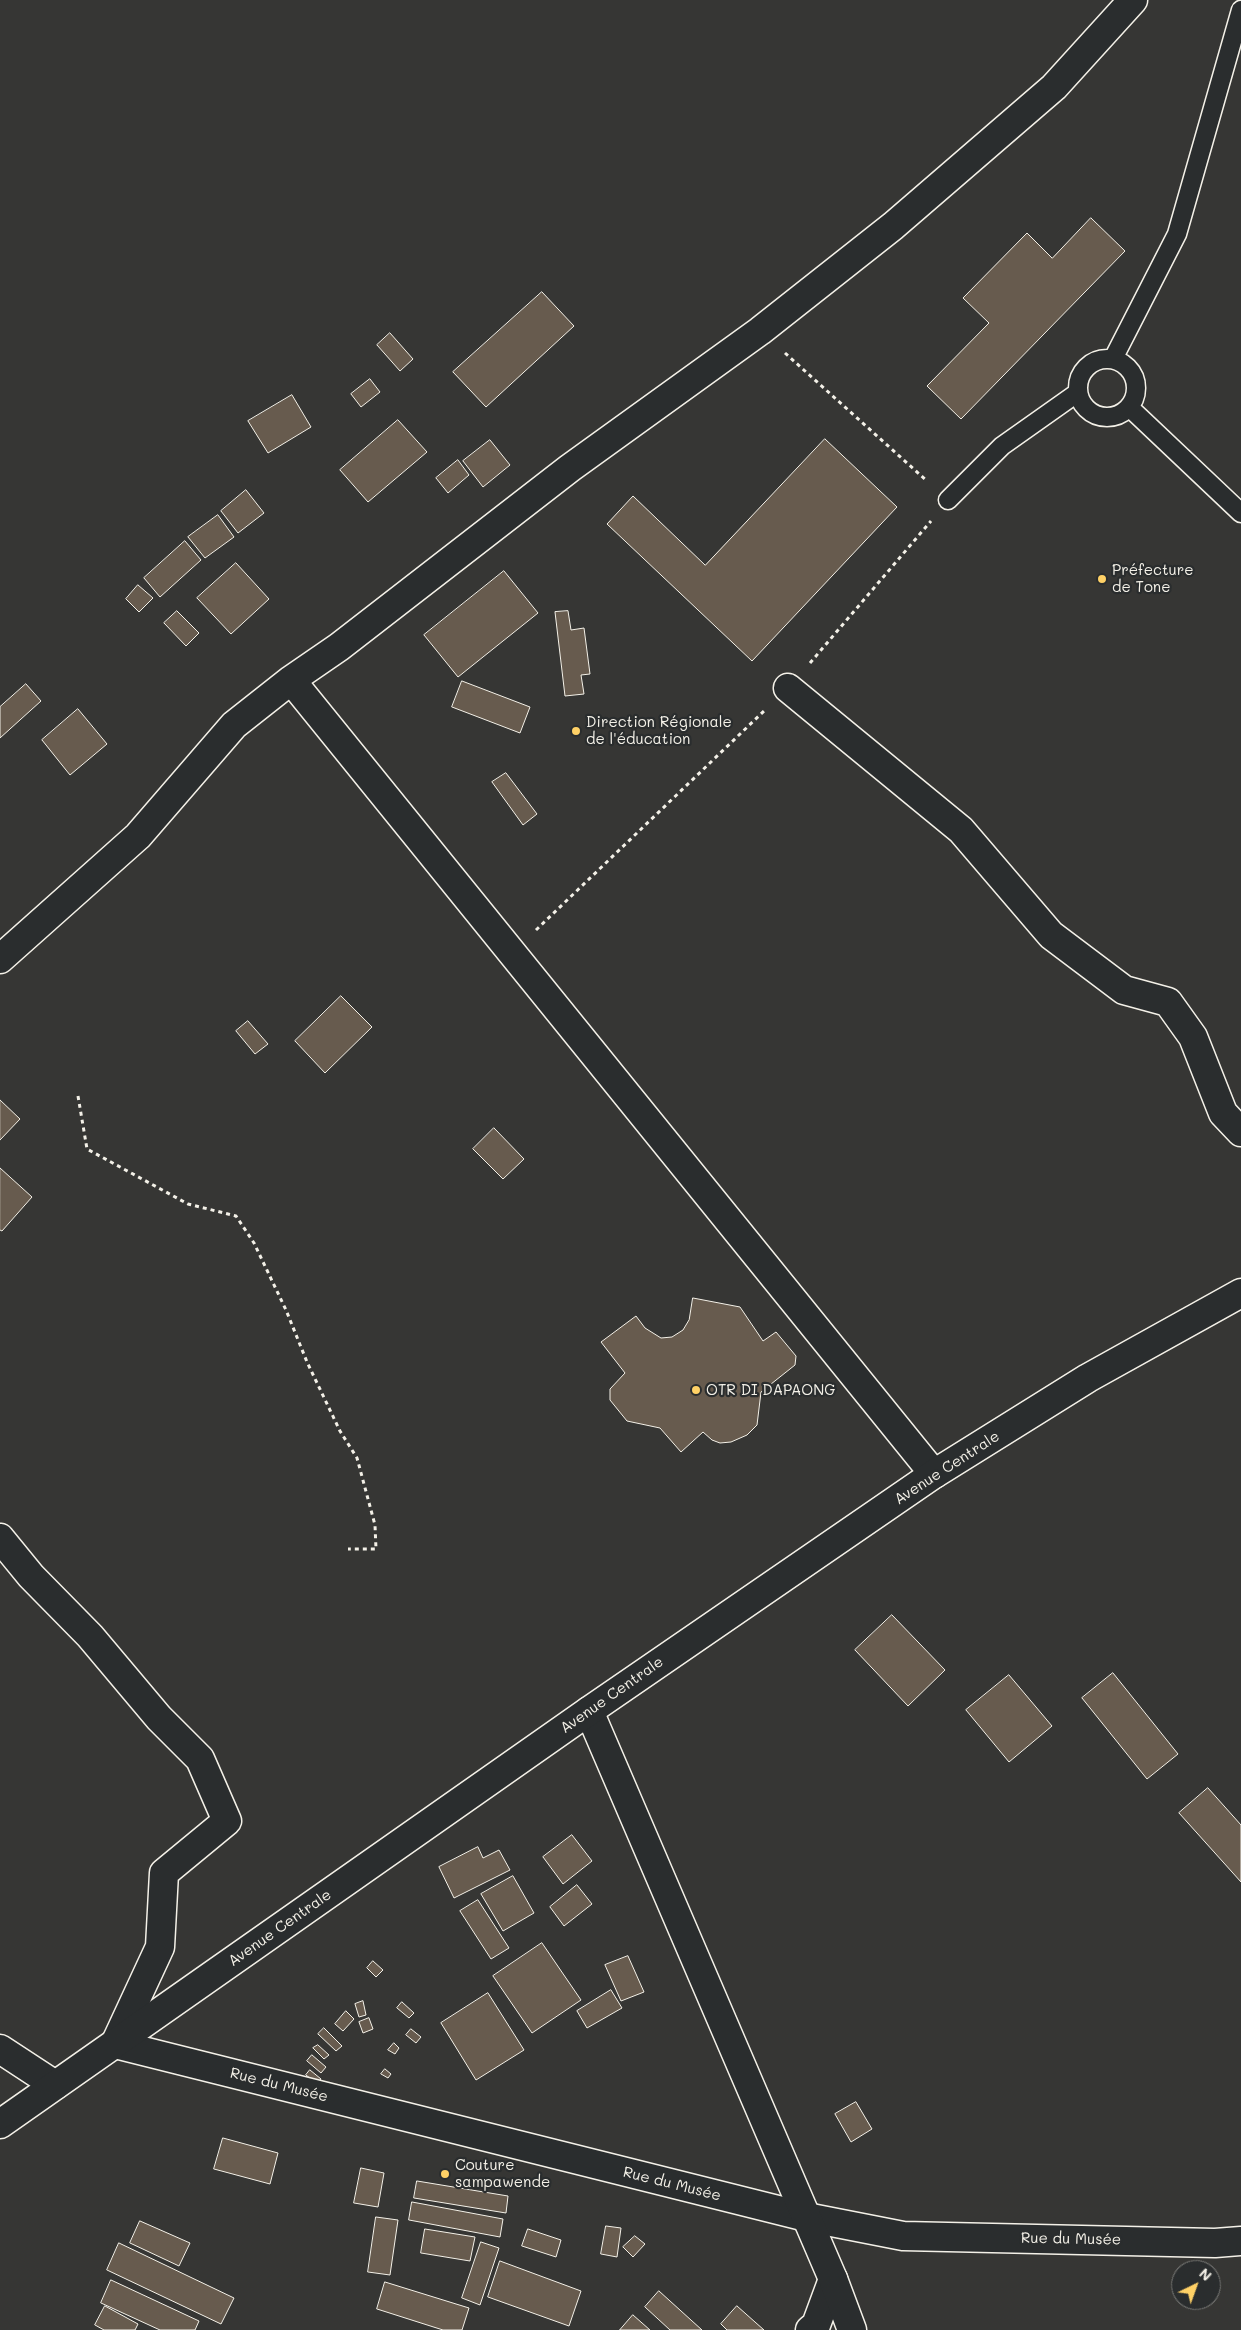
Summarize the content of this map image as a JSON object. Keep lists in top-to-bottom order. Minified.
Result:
{"streets":{"street":["Avenue Centrale","Rue du Musée"]},"crossings":[["Avenue Centrale","Rue du Musée"]],"places":["Préfecture de Tone","Direction Régionale de l'éducation","OTR DI DAPAONG","Couture sampawende"],"north":"top right"}
